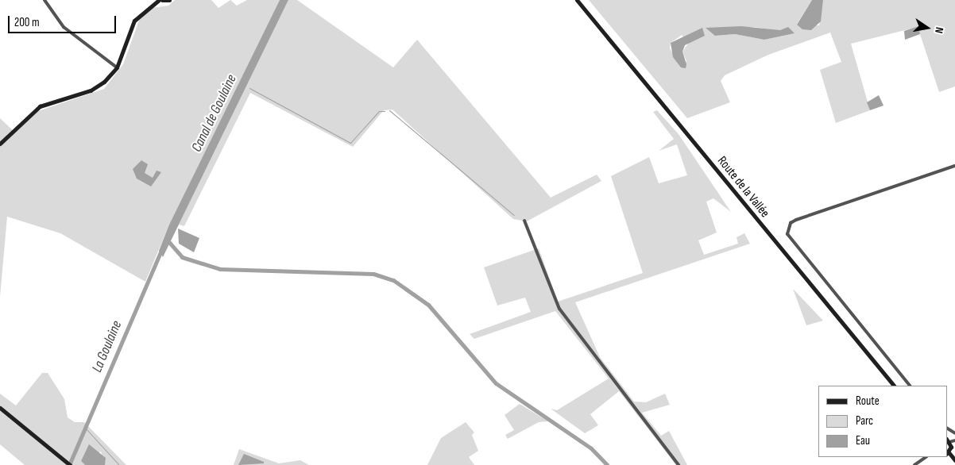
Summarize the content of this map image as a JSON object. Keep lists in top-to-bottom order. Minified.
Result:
{"streets":{"main road":["Route de la Vallée"]},"water":["Canal de Goulaine","La Goulaine"],"legend":["Route","Parc","Eau"],"scale_bar":"200 m","north":"right"}
